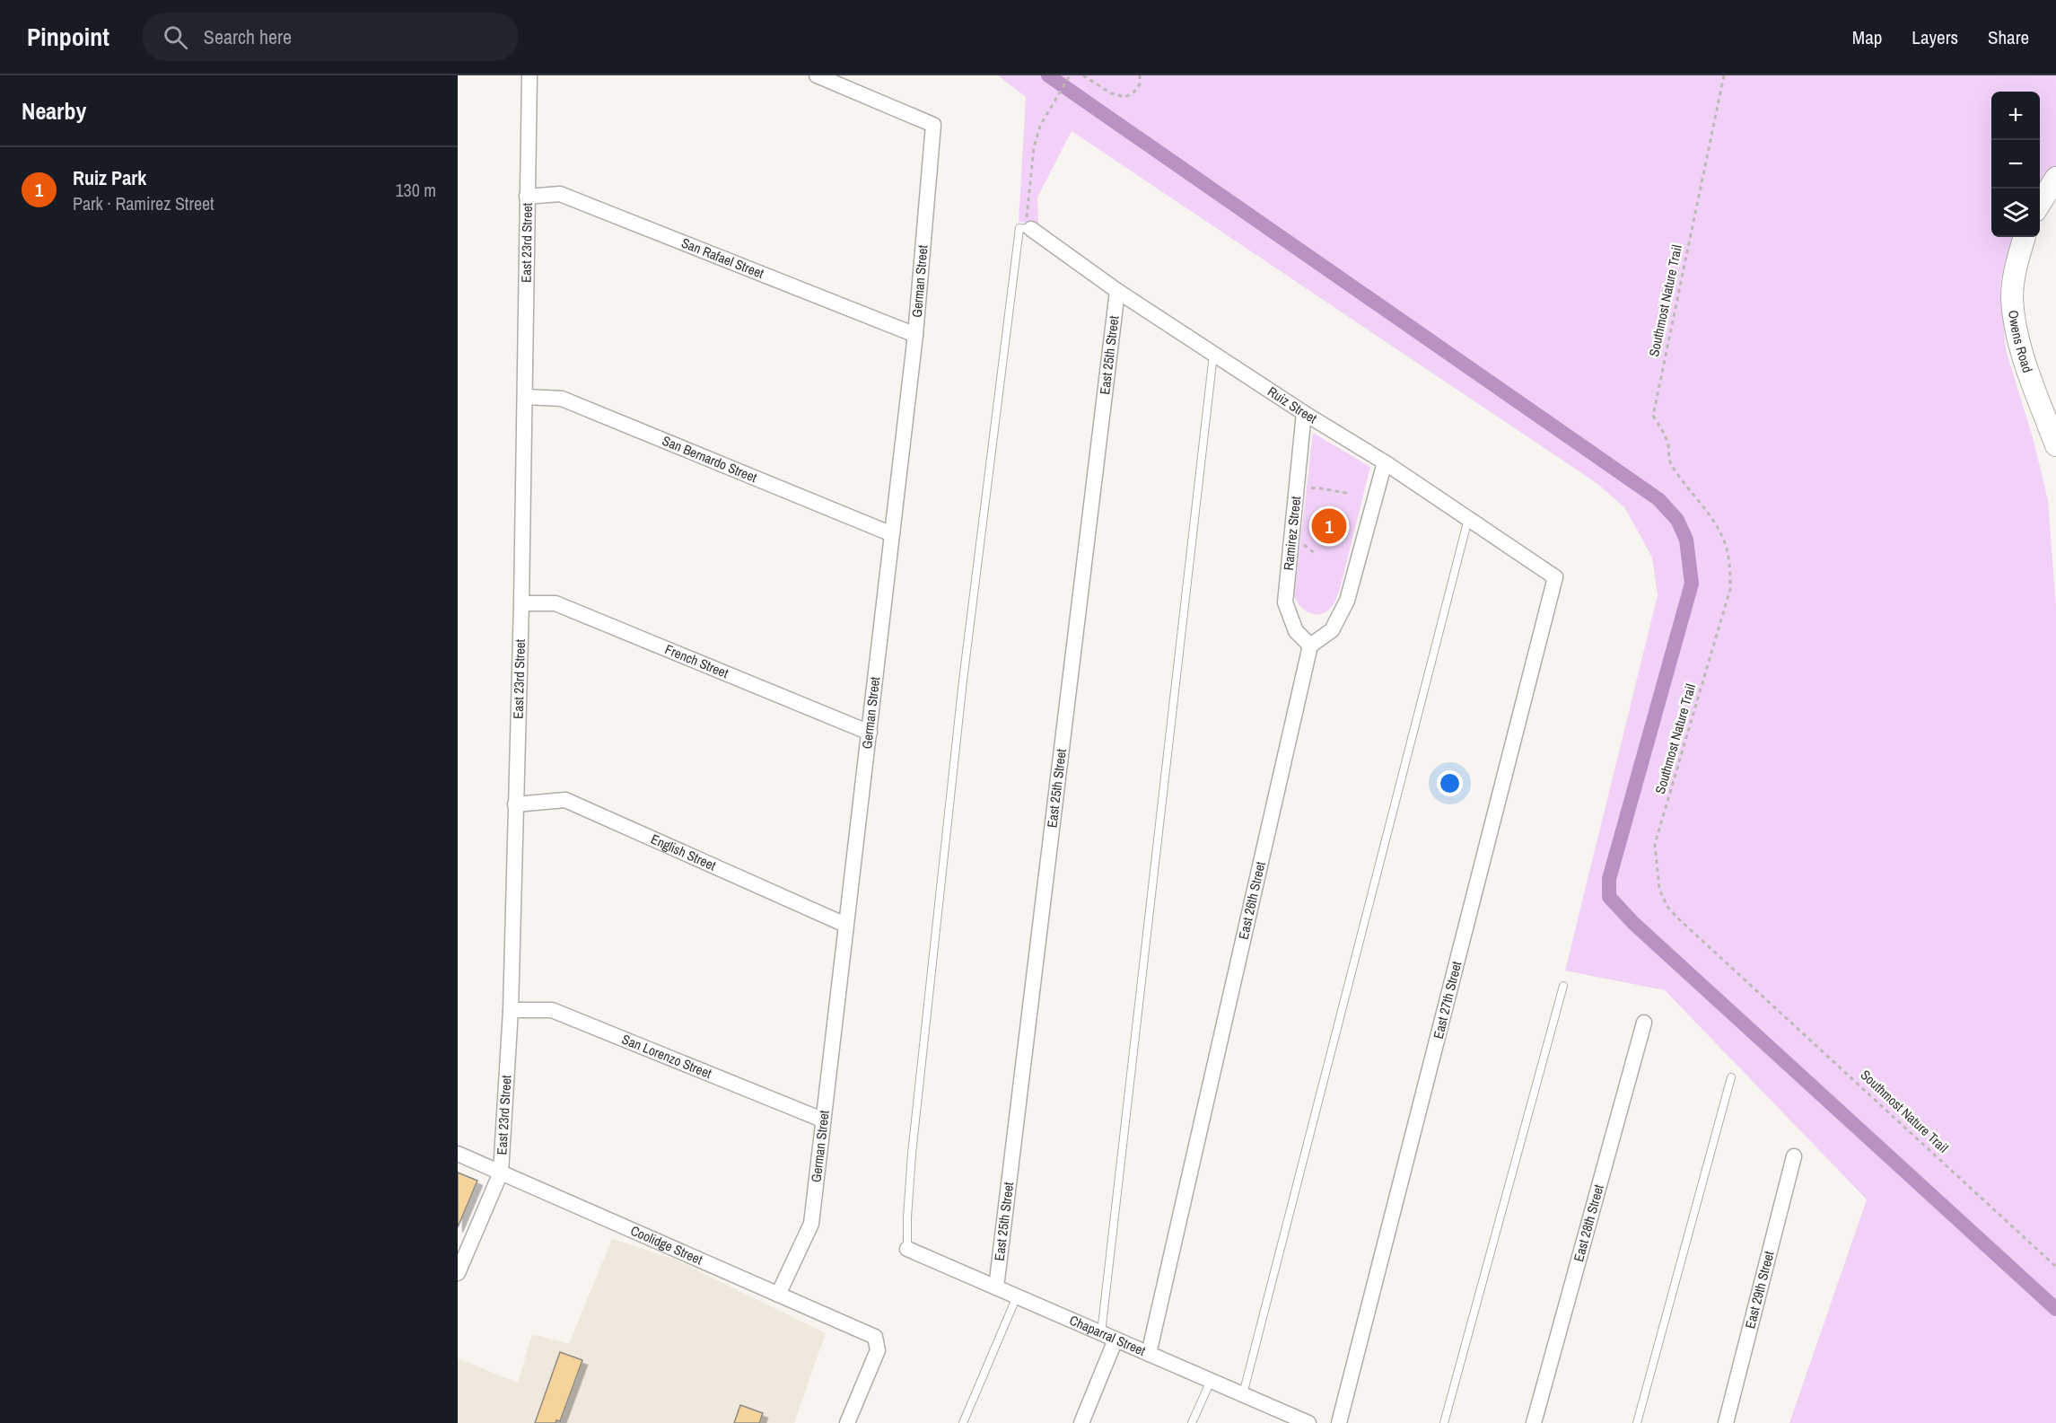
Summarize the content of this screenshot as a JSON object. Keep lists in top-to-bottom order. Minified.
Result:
{"streets":{"street":["East 23rd Street","San Rafael Street","German Street","Owens Road","East 25th Street","Ruiz Street","San Bernardo Street","Ramirez Street","French Street","English Street","East 26th Street","East 27th Street","San Lorenzo Street","East 28th Street","Coolidge Street","East 29th Street","Chaparral Street"],"path":["Southmost Nature Trail"]},"crossings":[["East 23rd Street","San Rafael Street"],["East 23rd Street","San Bernardo Street"],["East 23rd Street","French Street"],["East 23rd Street","English Street"],["East 23rd Street","San Lorenzo Street"],["East 23rd Street","Coolidge Street"],["San Rafael Street","German Street"],["German Street","San Bernardo Street"],["German Street","French Street"],["German Street","English Street"],["German Street","San Lorenzo Street"],["German Street","Coolidge Street"],["East 25th Street","Ruiz Street"],["East 25th Street","Chaparral Street"],["Ruiz Street","Ramirez Street"],["Ruiz Street","East 27th Street"],["Ramirez Street","East 26th Street"],["East 26th Street","Chaparral Street"]],"page":{"header":"Pinpoint","search":"Search here","nav":["Map","Layers","Share"],"heading":"Nearby","map_buttons":["+","−"],"list":[{"mark":"1","name":"Ruiz Park","note":"Park · Ramirez Street","value":"130 m"}],"pins":"1"}}
